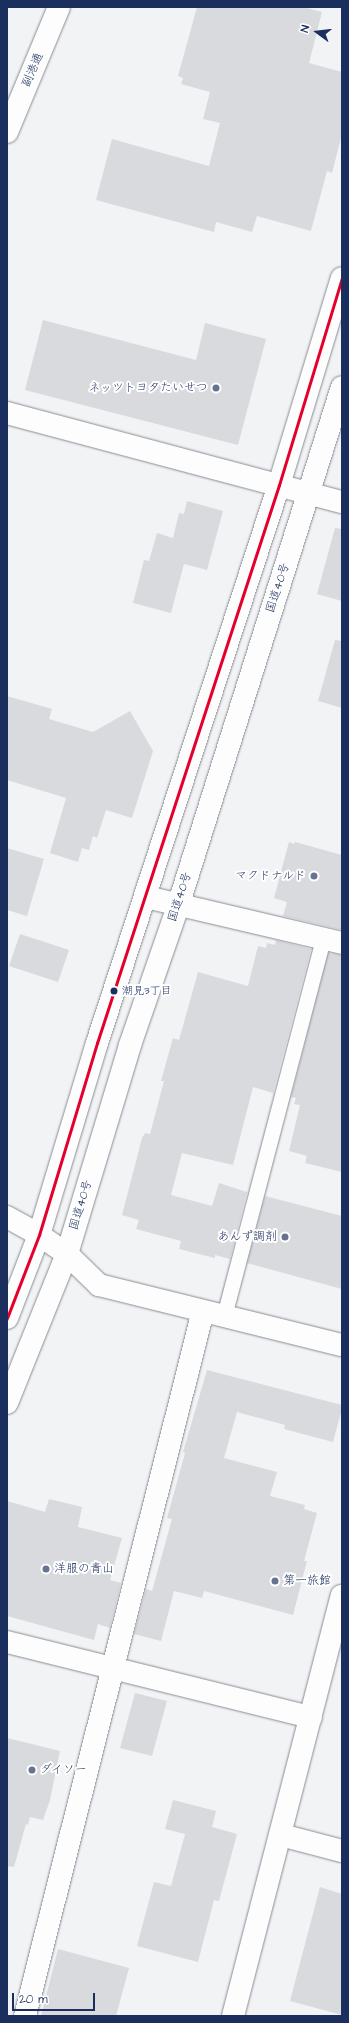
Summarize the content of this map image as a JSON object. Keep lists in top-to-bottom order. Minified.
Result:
{"streets":{"main road":["副港通","国道40号"]},"places":["ネッツトヨタたいせつ","マクドナルド","潮見3丁目","あんず調剤","洋服の青山","第一旅館","ダイソー"],"scale_bar":"20 m","north":"left"}
